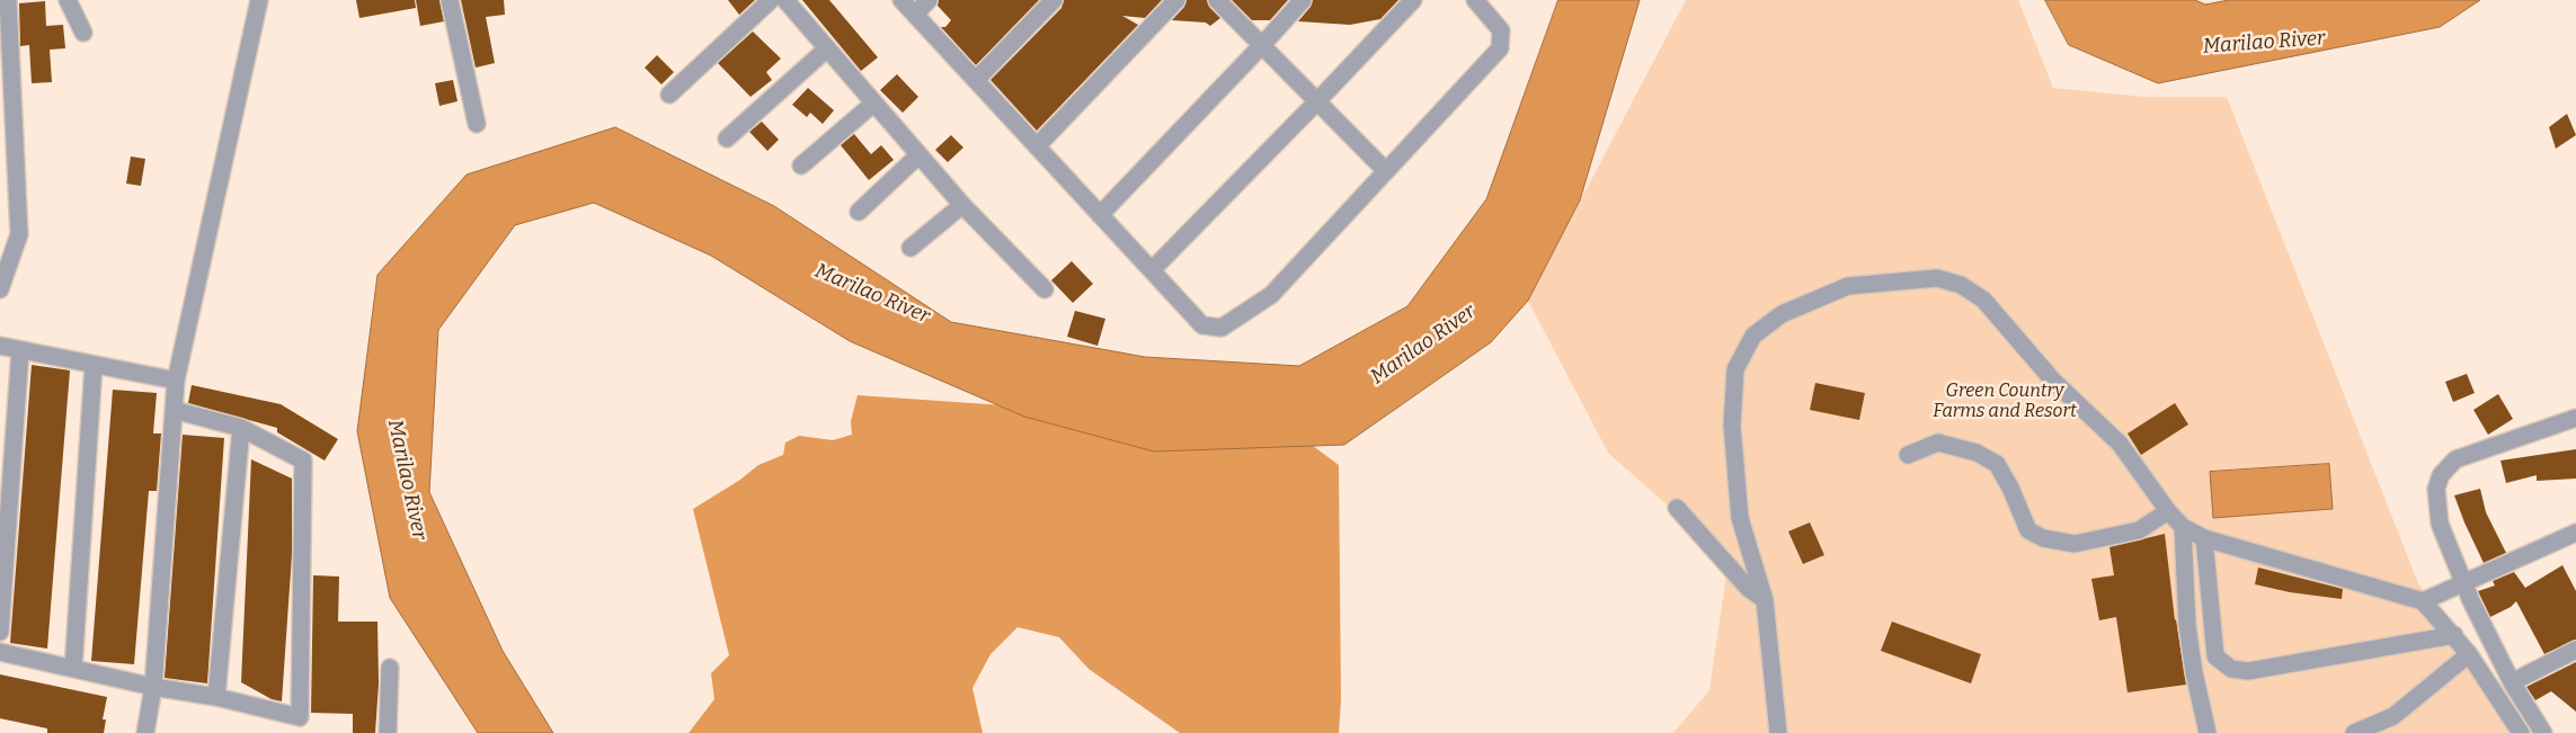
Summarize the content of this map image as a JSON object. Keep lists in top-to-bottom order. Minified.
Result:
{"water":["Marilao River"],"parks":["Green Country Farms and Resort"]}
